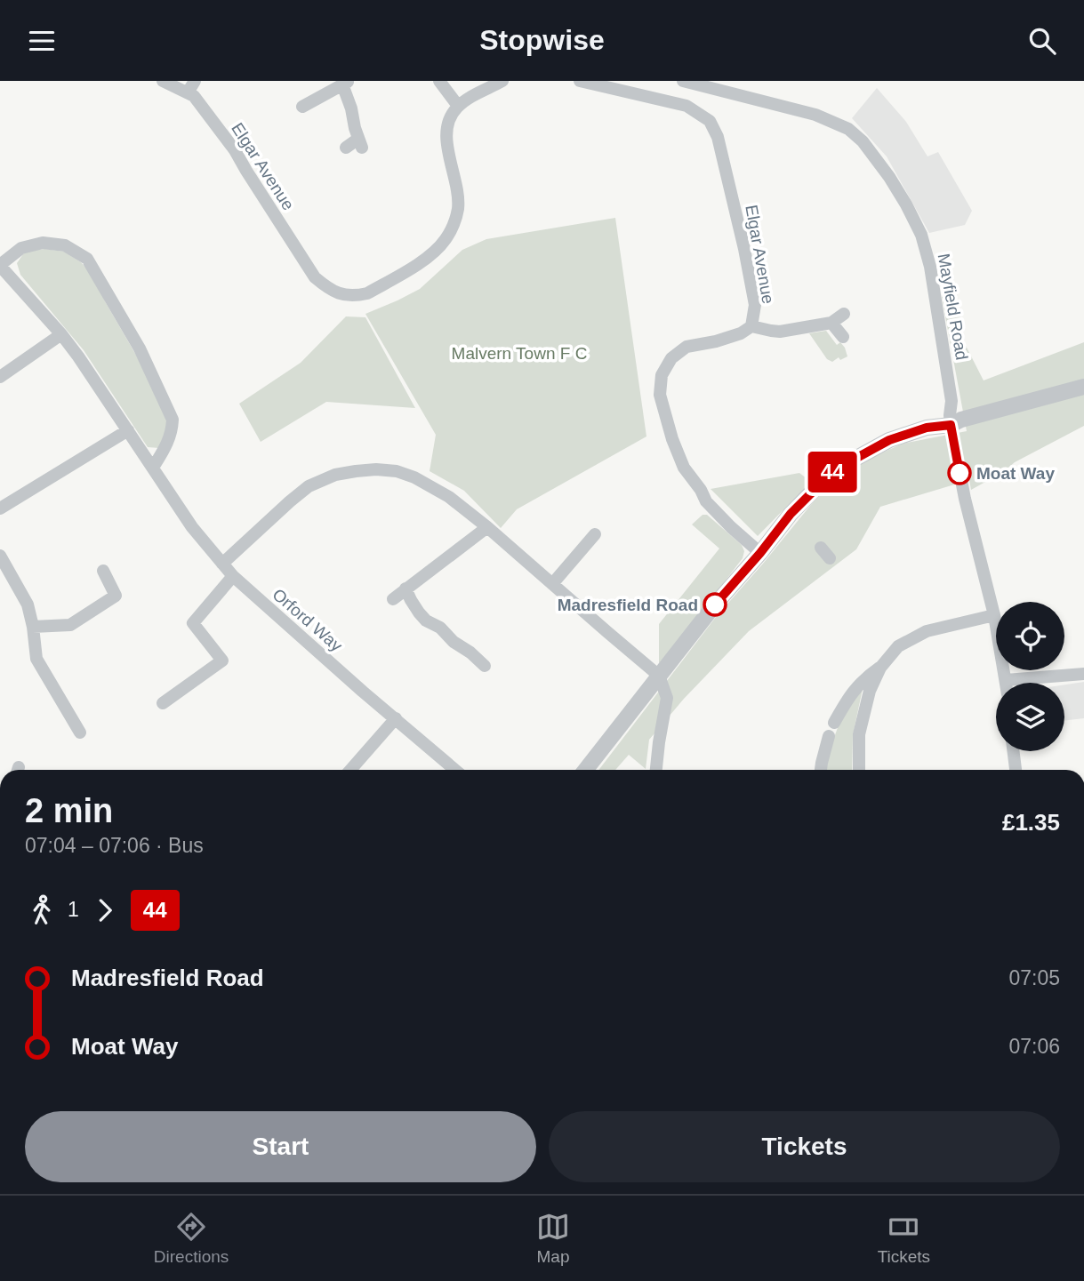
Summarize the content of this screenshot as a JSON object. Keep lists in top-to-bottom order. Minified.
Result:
{"streets":{"street":["Elgar Avenue","Mayfield Road","Orford Way"]},"parks":["Malvern Town F C"],"places":["Moat Way","Madresfield Road"],"lines":["bus line 44"],"page":{"header":"Stopwise","on_map":"44","heading":["2 min","07:04 – 07:06 · Bus","£1.35"],"legs":["1","44"],"list":[{"name":"Madresfield Road","value":"07:05"},{"name":"Moat Way","value":"07:06"}],"buttons":["Start","Tickets"],"tabs":["Directions","Map","Tickets"]}}
